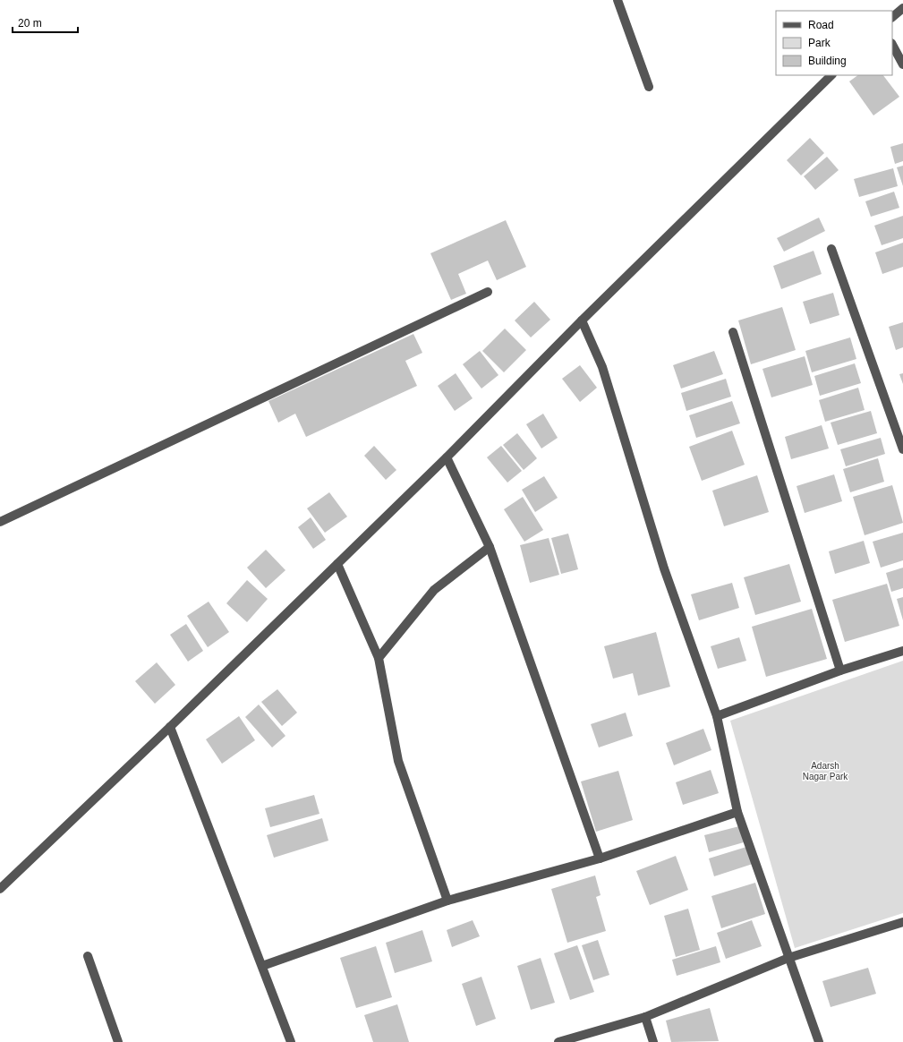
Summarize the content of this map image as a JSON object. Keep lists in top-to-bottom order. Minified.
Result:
{"parks":["Adarsh Nagar Park"],"legend":["Road","Park","Building"],"scale_bar":"20 m"}
